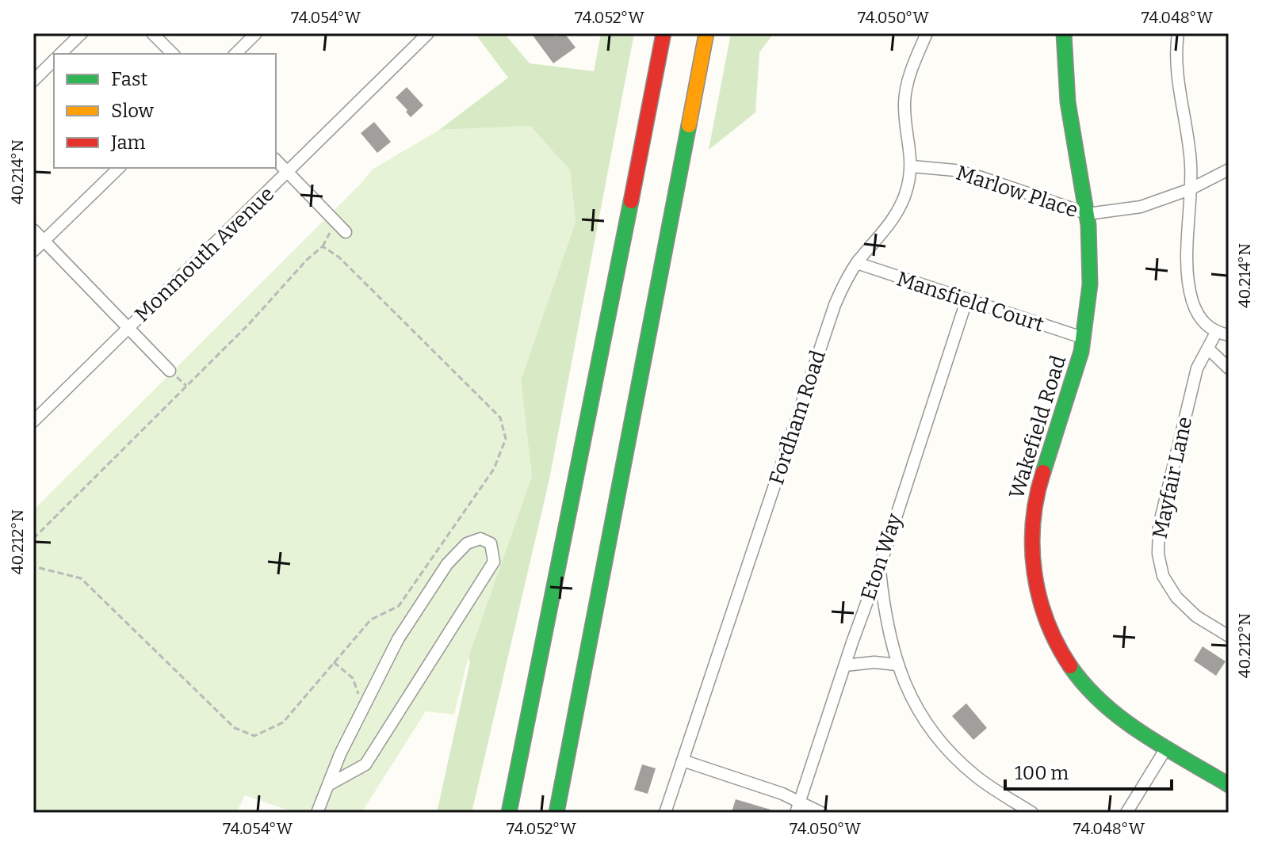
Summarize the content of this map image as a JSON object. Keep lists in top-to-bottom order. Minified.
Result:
{"streets":{"main road":["Wakefield Road"],"street":["Marlow Place","Monmouth Avenue","Mansfield Court","Fordham Road","Mayfair Lane","Eton Way"]},"crossings":[["Marlow Place","Fordham Road"],["Marlow Place","Wakefield Road"],["Mansfield Court","Fordham Road"],["Mansfield Court","Wakefield Road"],["Mansfield Court","Eton Way"]],"legend":["Fast","Slow","Jam"],"scale_bar":"100 m","coordinates":["74.054°W","74.052°W","74.050°W","74.048°W","40.214°N","40.212°N"]}
